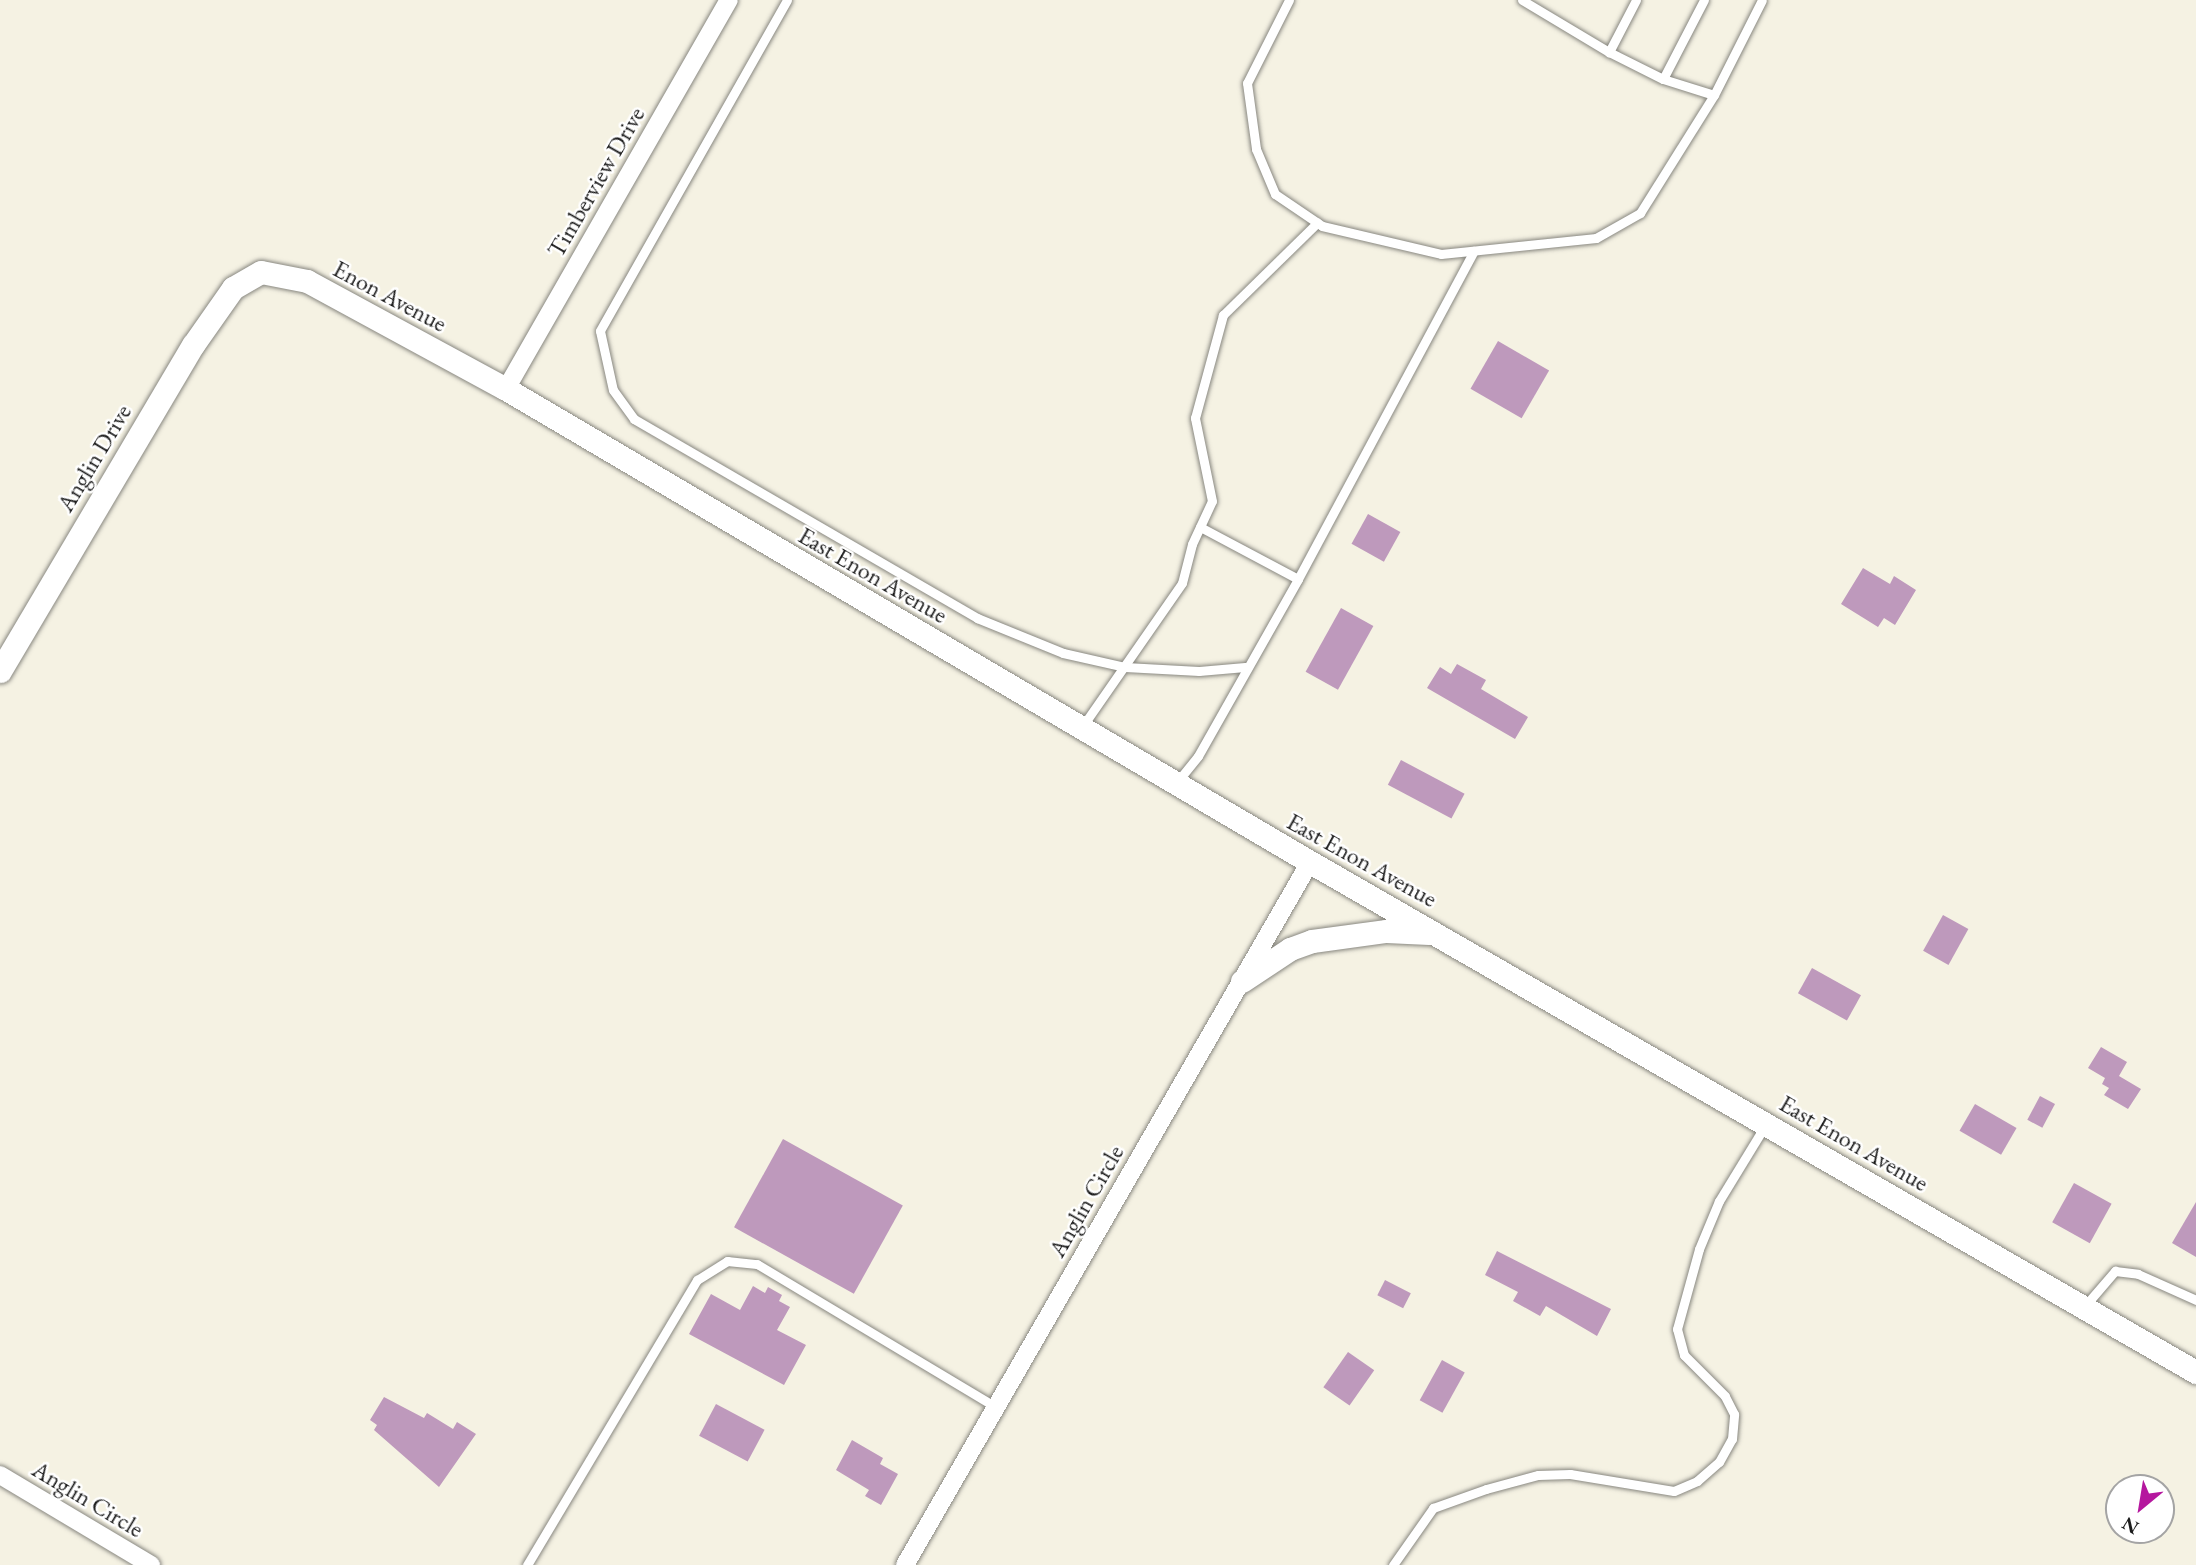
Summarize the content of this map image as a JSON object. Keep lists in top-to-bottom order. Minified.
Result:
{"streets":{"street":["Timberview Drive","Enon Avenue","Anglin Drive","East Enon Avenue","Anglin Circle"]},"crossings":[["Timberview Drive","Enon Avenue"],["Timberview Drive","East Enon Avenue"],["Enon Avenue","Anglin Drive"],["Enon Avenue","East Enon Avenue"],["East Enon Avenue","Anglin Circle"]],"north":"bottom left"}
